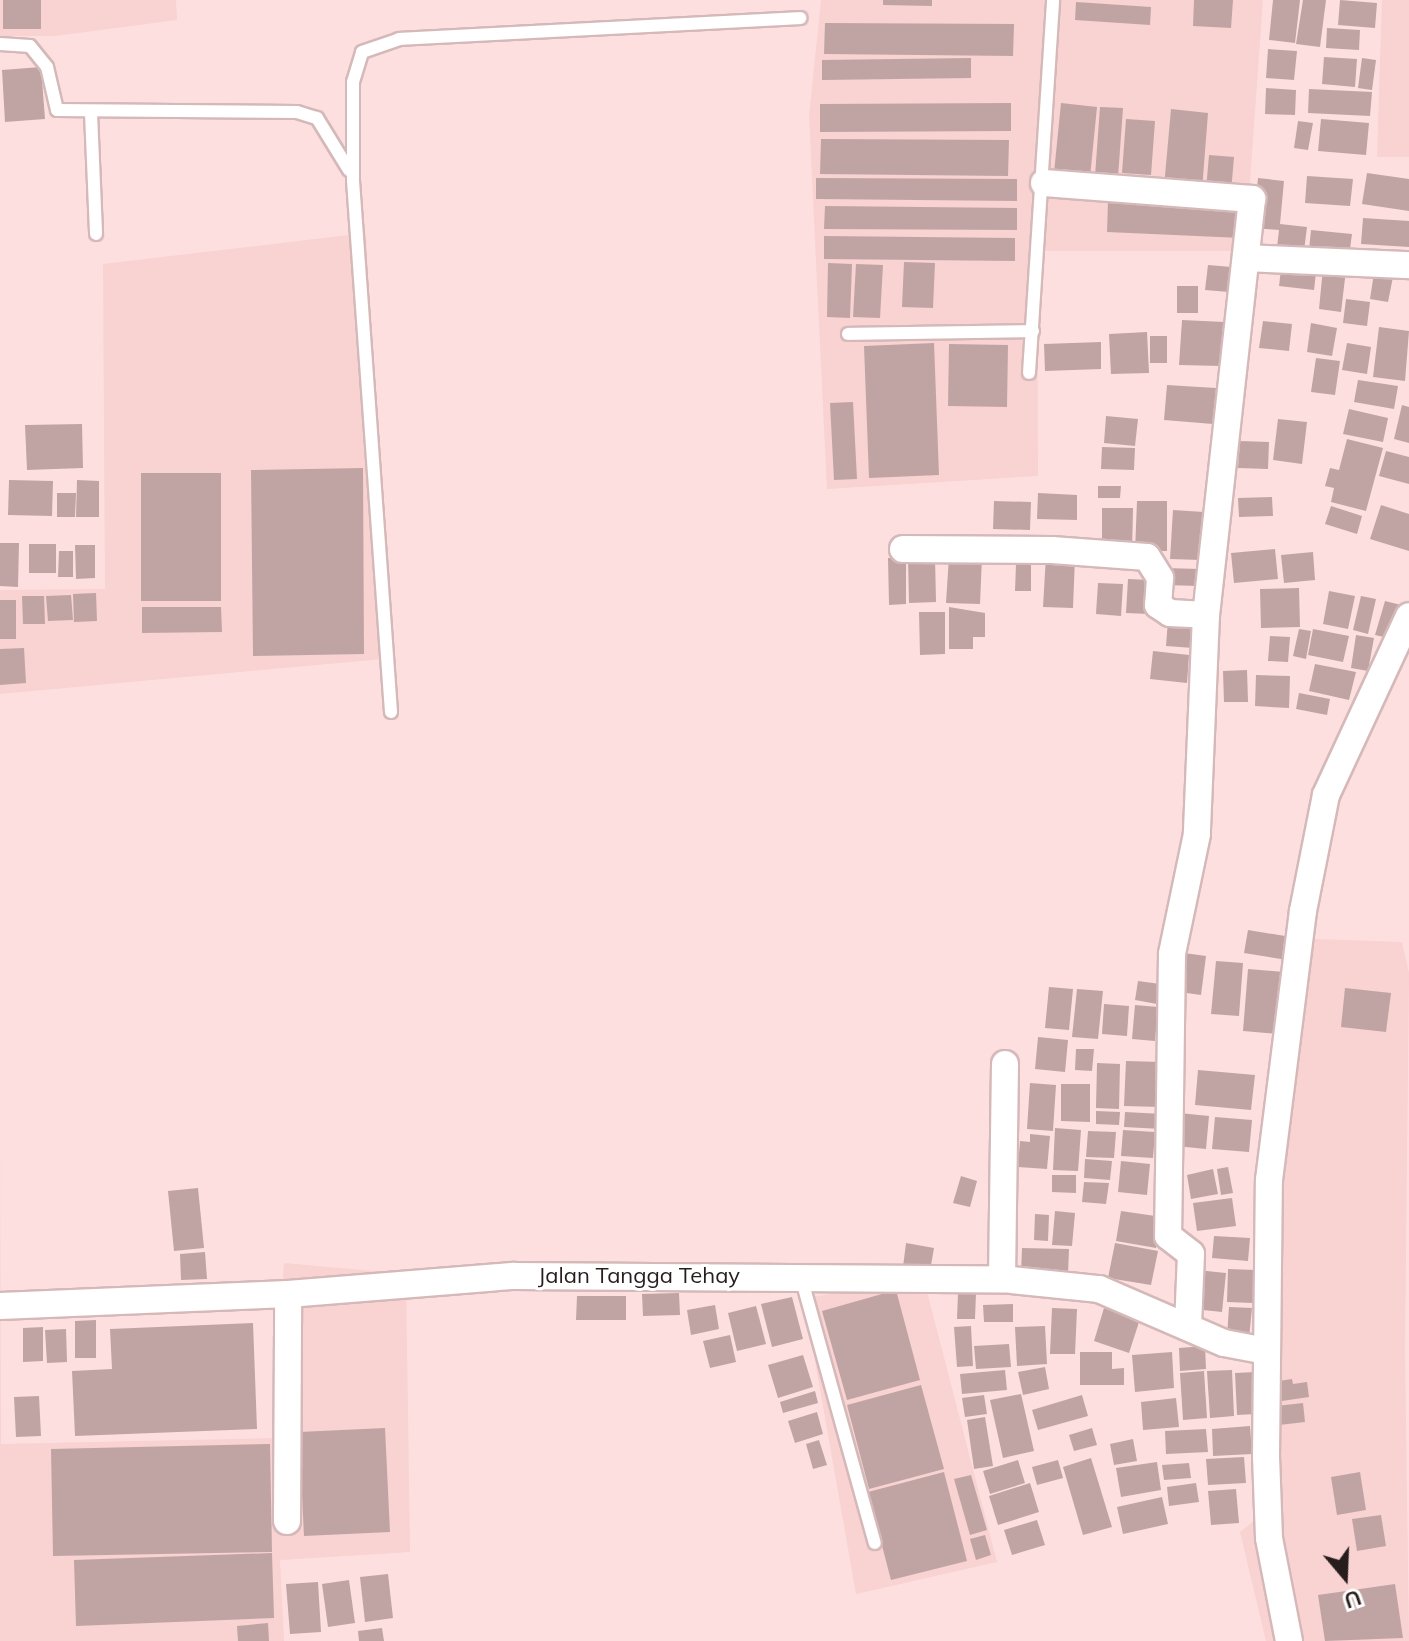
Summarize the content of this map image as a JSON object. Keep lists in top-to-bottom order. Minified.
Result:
{"streets":{"street":["Jalan Tangga Tehay"]},"north":"bottom"}
